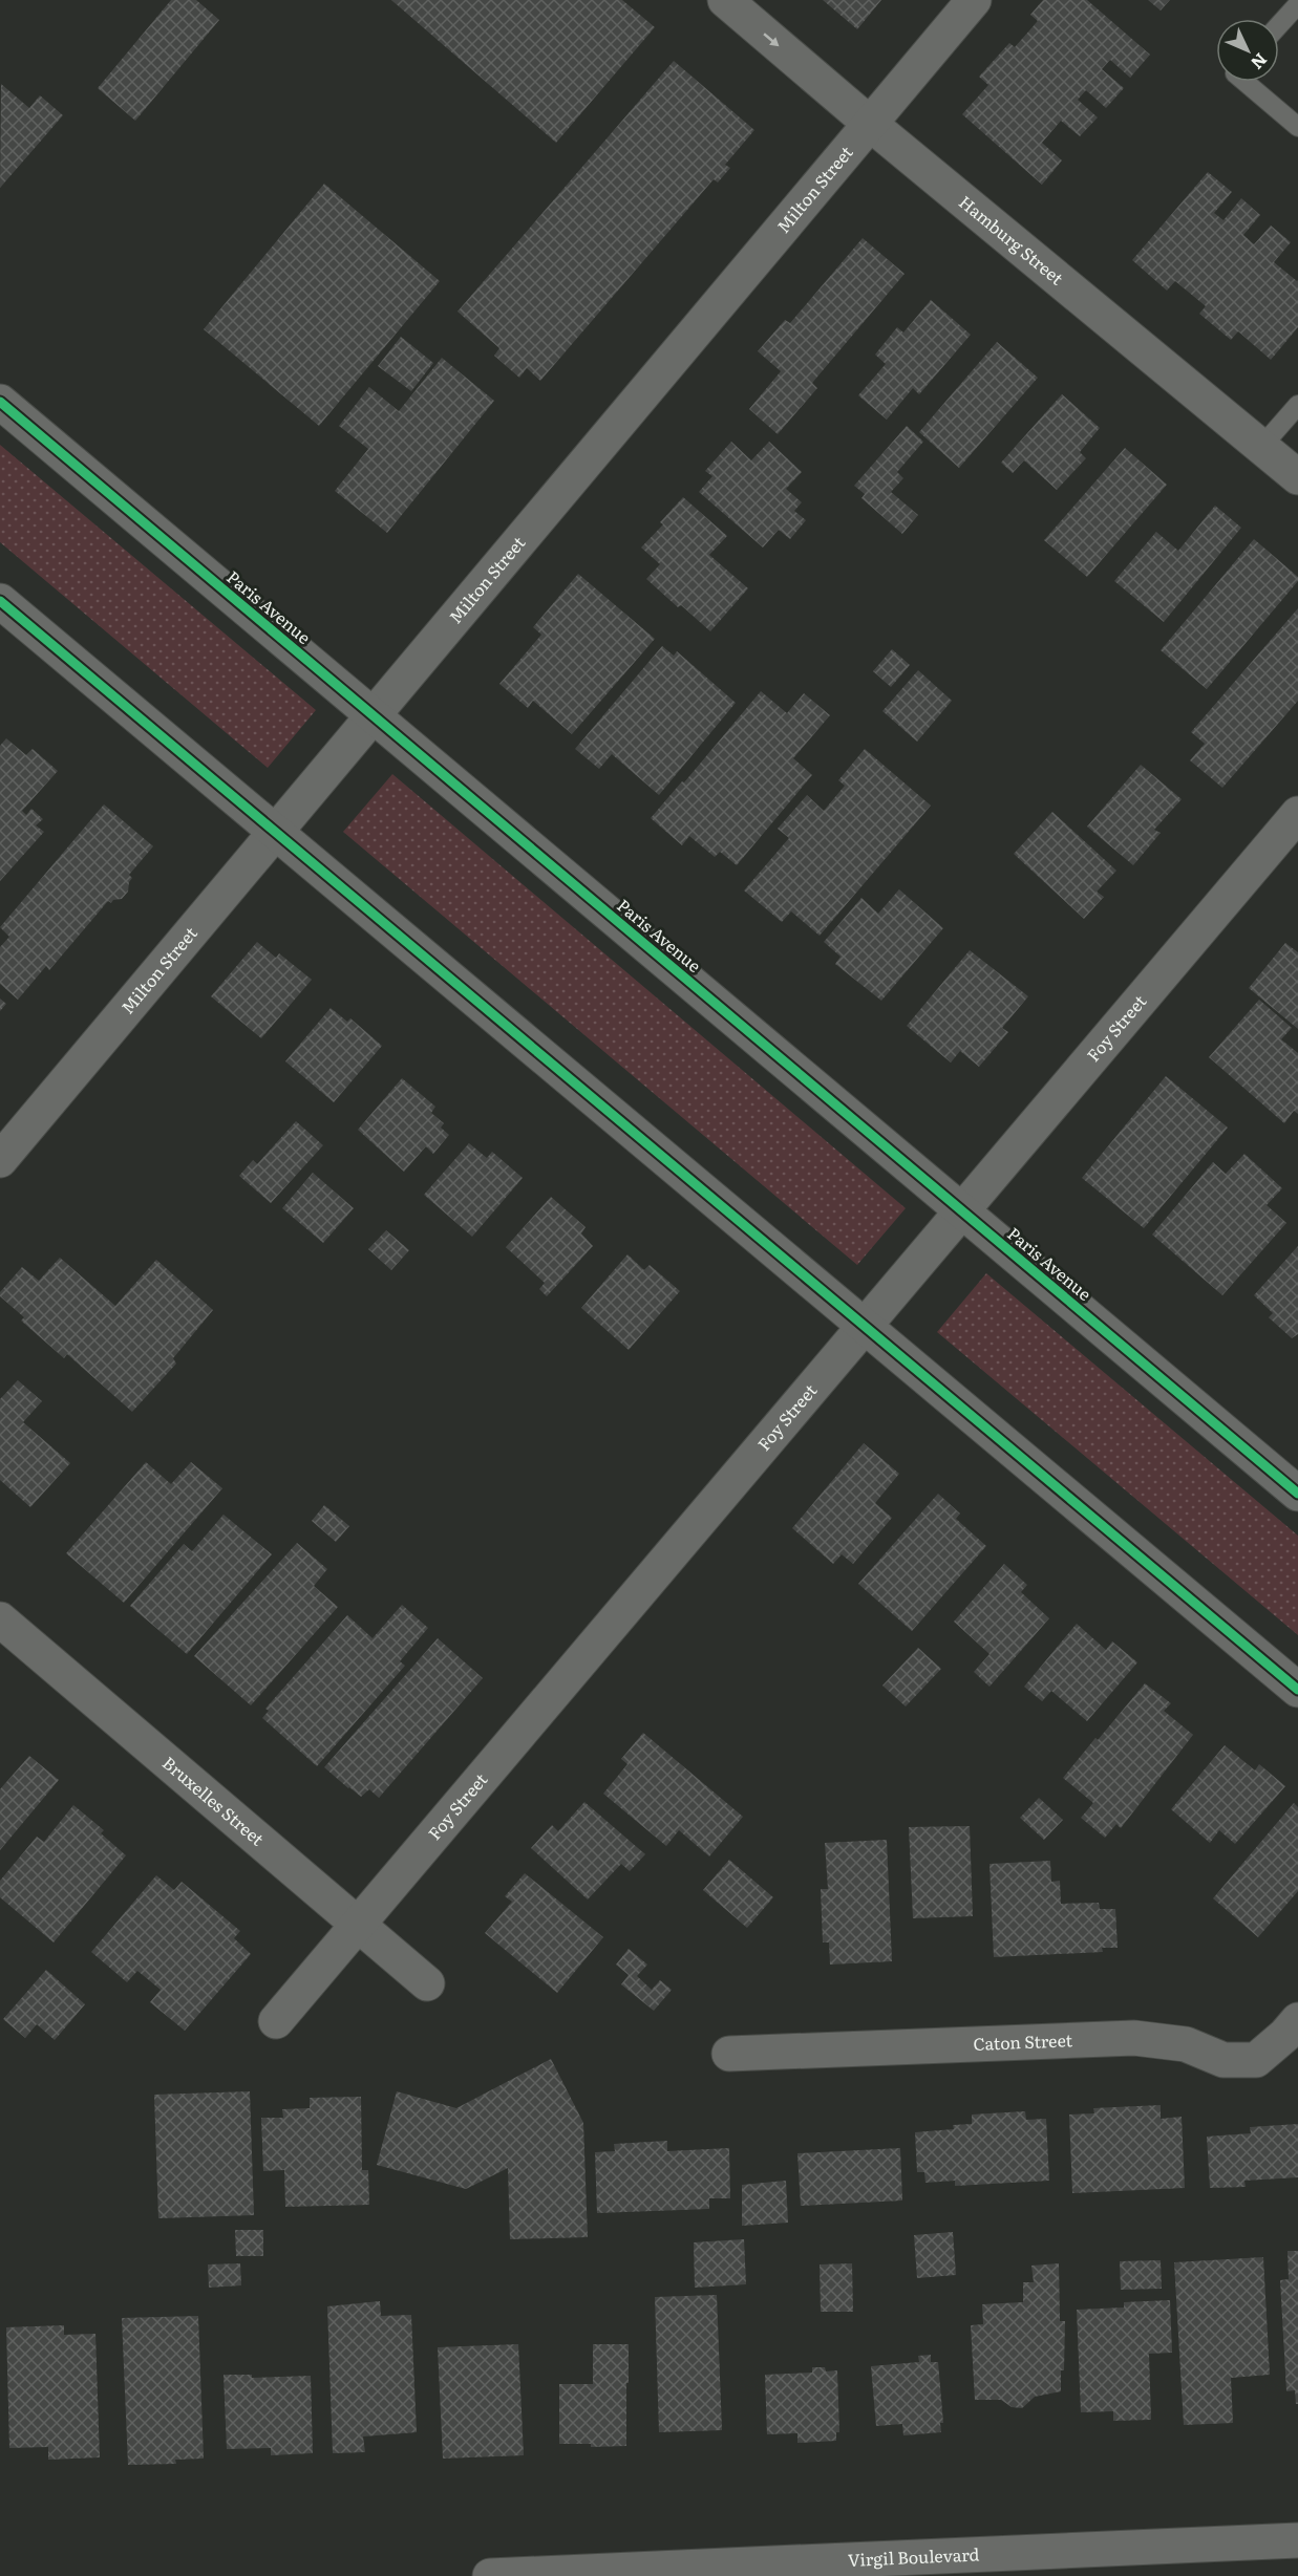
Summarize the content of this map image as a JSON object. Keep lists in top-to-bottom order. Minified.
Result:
{"streets":{"street":["Milton Street","Hamburg Street","Paris Avenue","Foy Street","Bruxelles Street","Caton Street","Virgil Boulevard"]},"crossings":[["Milton Street","Hamburg Street"],["Milton Street","Paris Avenue"],["Paris Avenue","Foy Street"],["Foy Street","Bruxelles Street"]],"north":"bottom right"}
